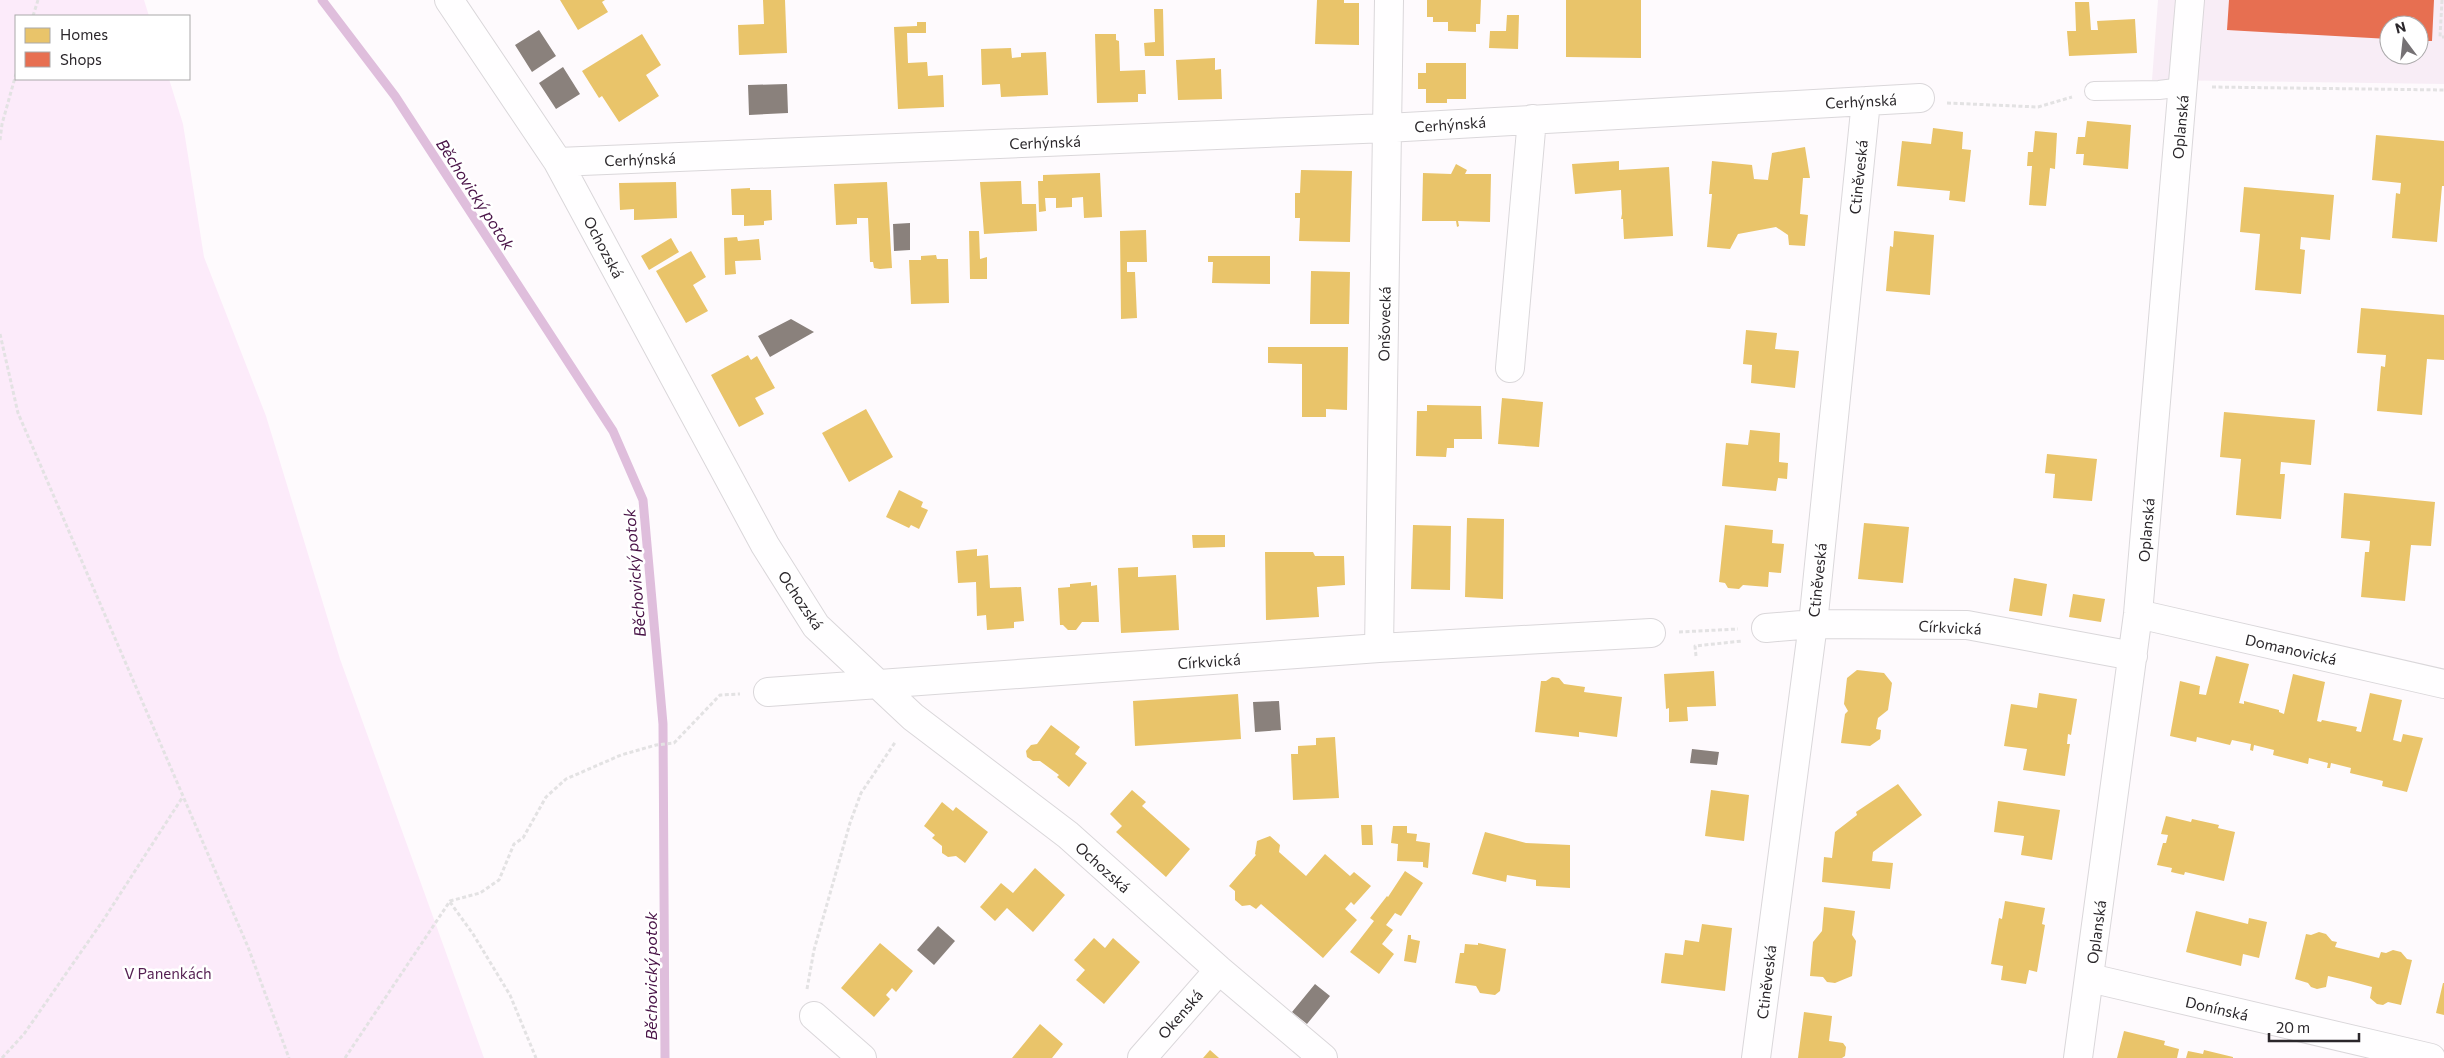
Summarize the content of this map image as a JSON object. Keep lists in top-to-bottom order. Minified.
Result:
{"streets":{"street":["Cerhýnská","Oplanská","Ctiněveská","Ochozská","Onšovecká","Církvická","Domanovická","Donínská","Okenská"]},"crossings":[["Cerhýnská","Ctiněveská"],["Cerhýnská","Ochozská"],["Cerhýnská","Onšovecká"],["Oplanská","Církvická"],["Oplanská","Domanovická"],["Oplanská","Donínská"],["Ctiněveská","Církvická"],["Ochozská","Církvická"],["Ochozská","Okenská"],["Onšovecká","Církvická"]],"water":["Běchovický potok"],"parks":["V Panenkách"],"legend":["Homes","Shops"],"scale_bar":"20 m","north":"top"}
